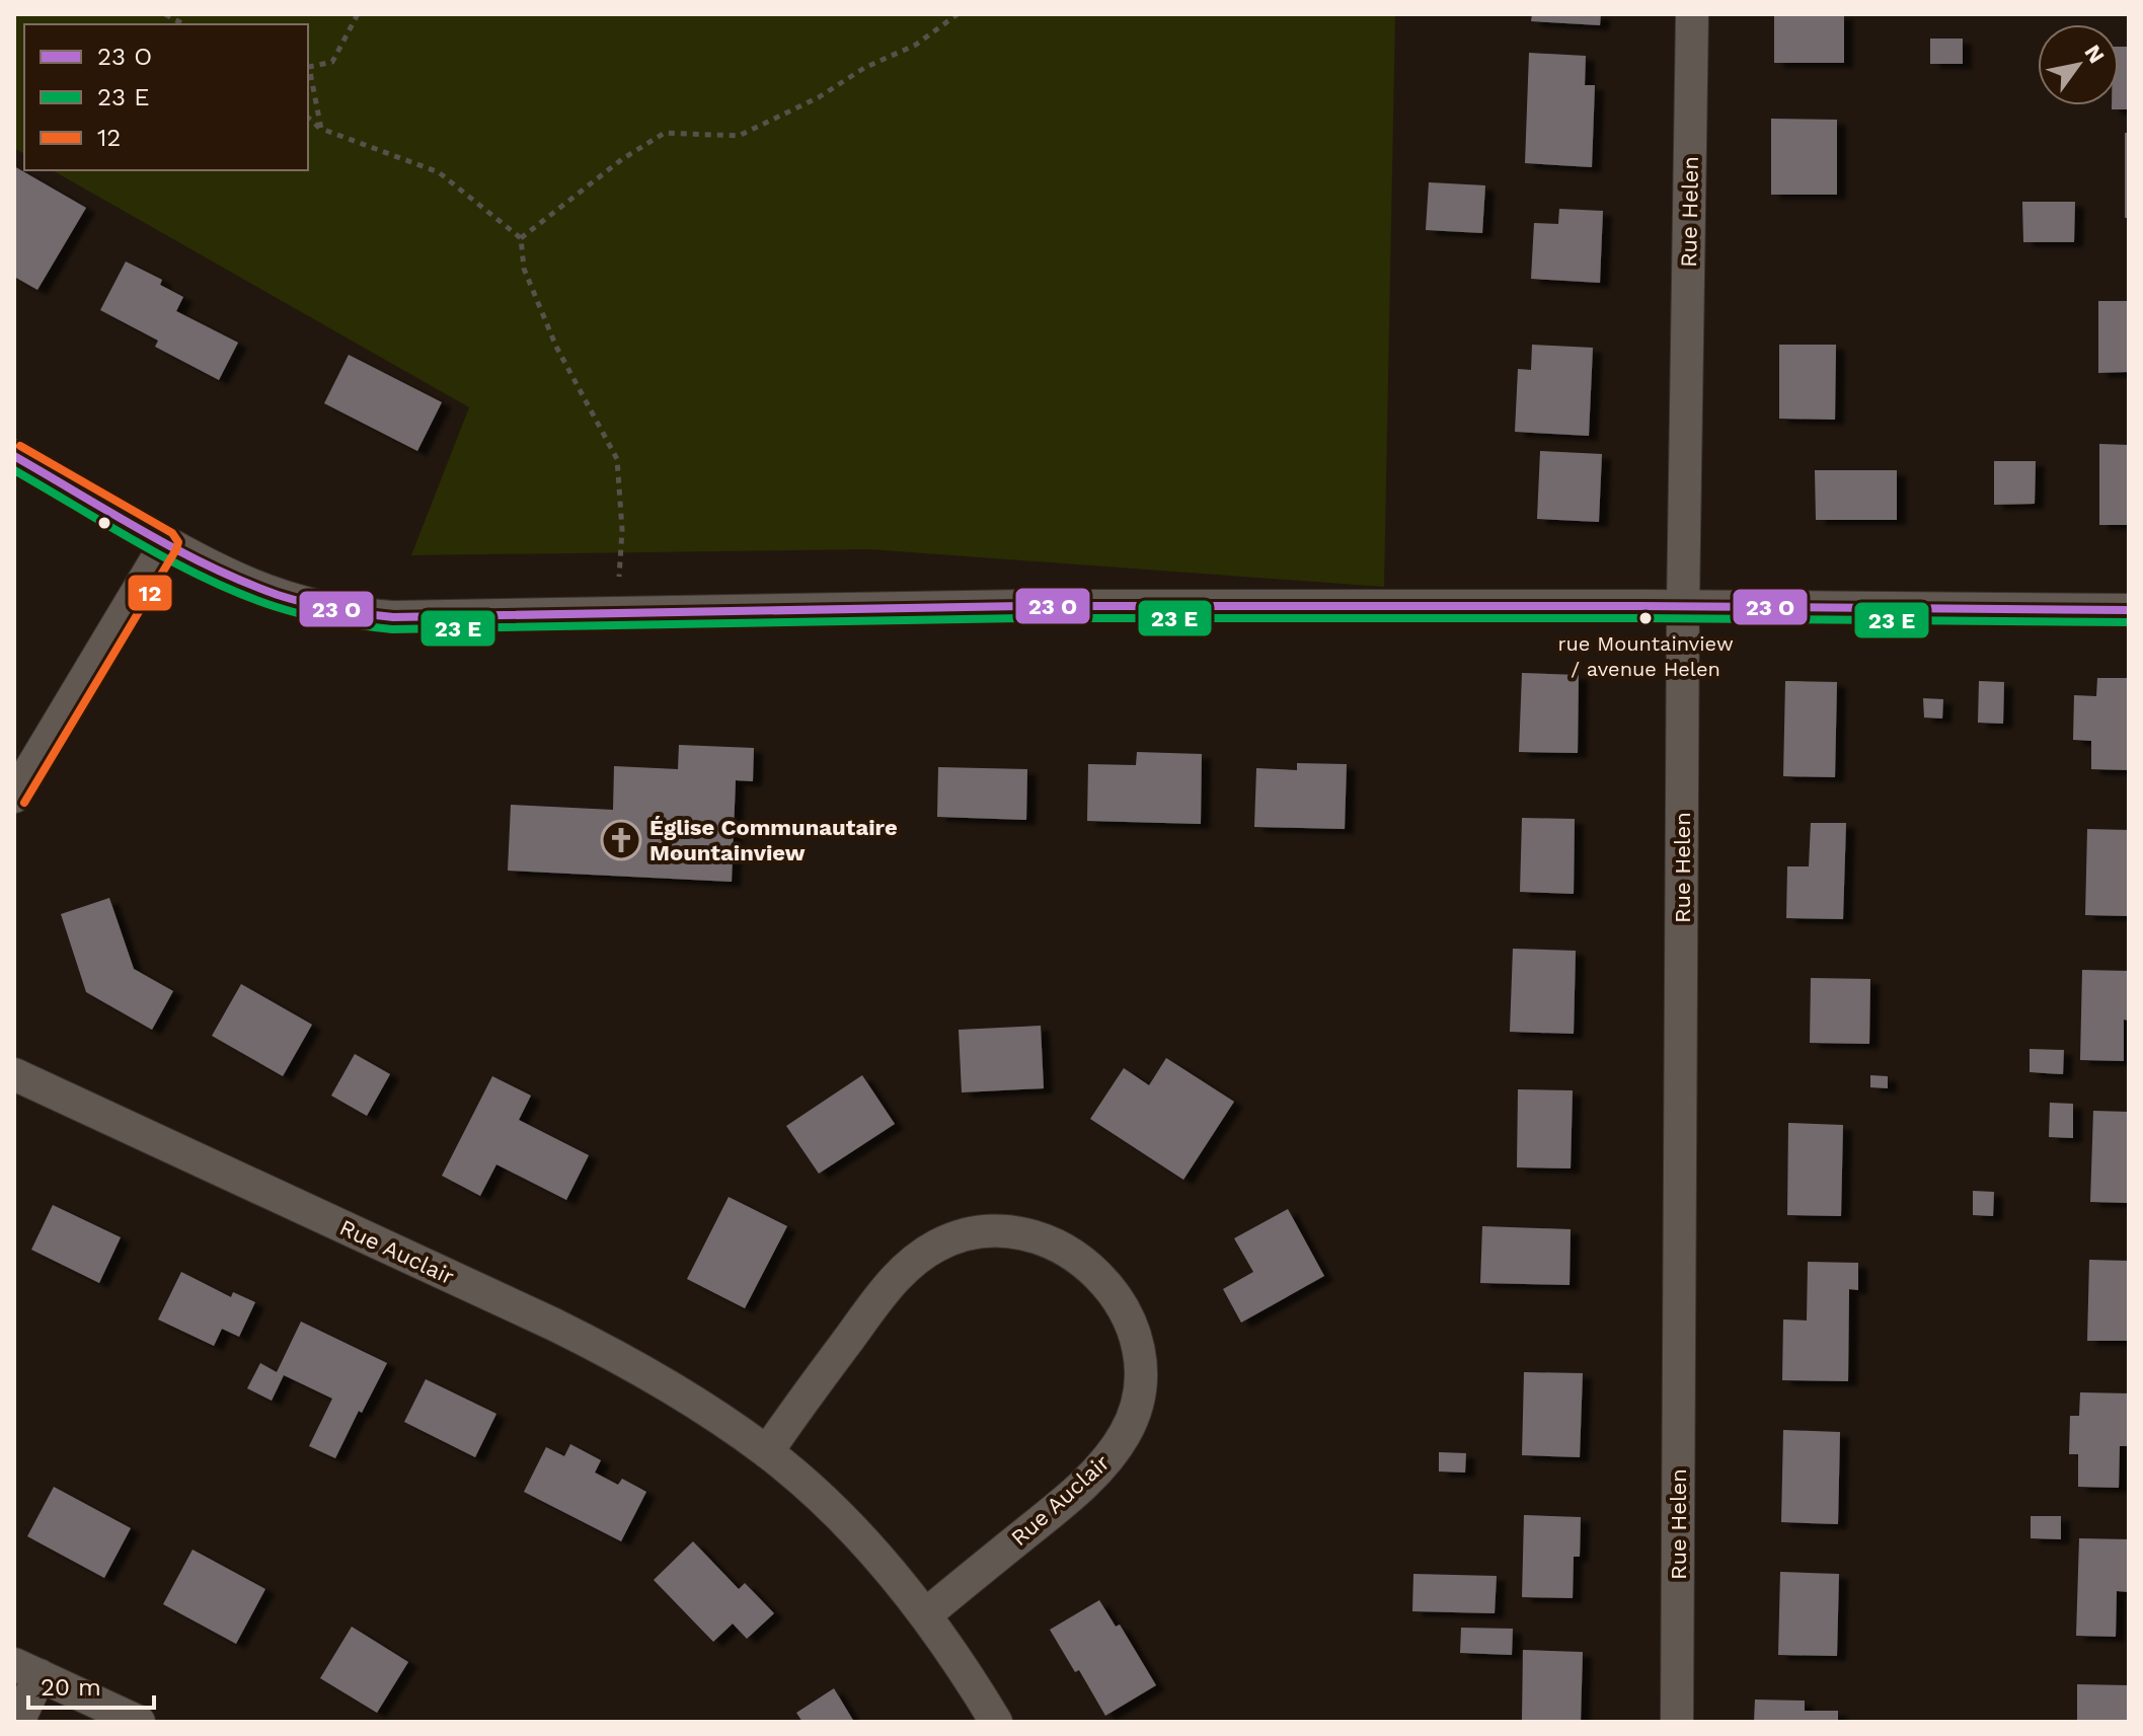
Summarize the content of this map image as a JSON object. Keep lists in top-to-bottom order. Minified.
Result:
{"streets":{"street":["Rue Helen","Rue Auclair"]},"places":{"other":["rue Mountainview / avenue Helen"],"church":["Église Communautaire Mountainview"]},"lines":["transit line 12"],"legend":["23 O","23 E","12"],"scale_bar":"20 m","north":"top right"}
